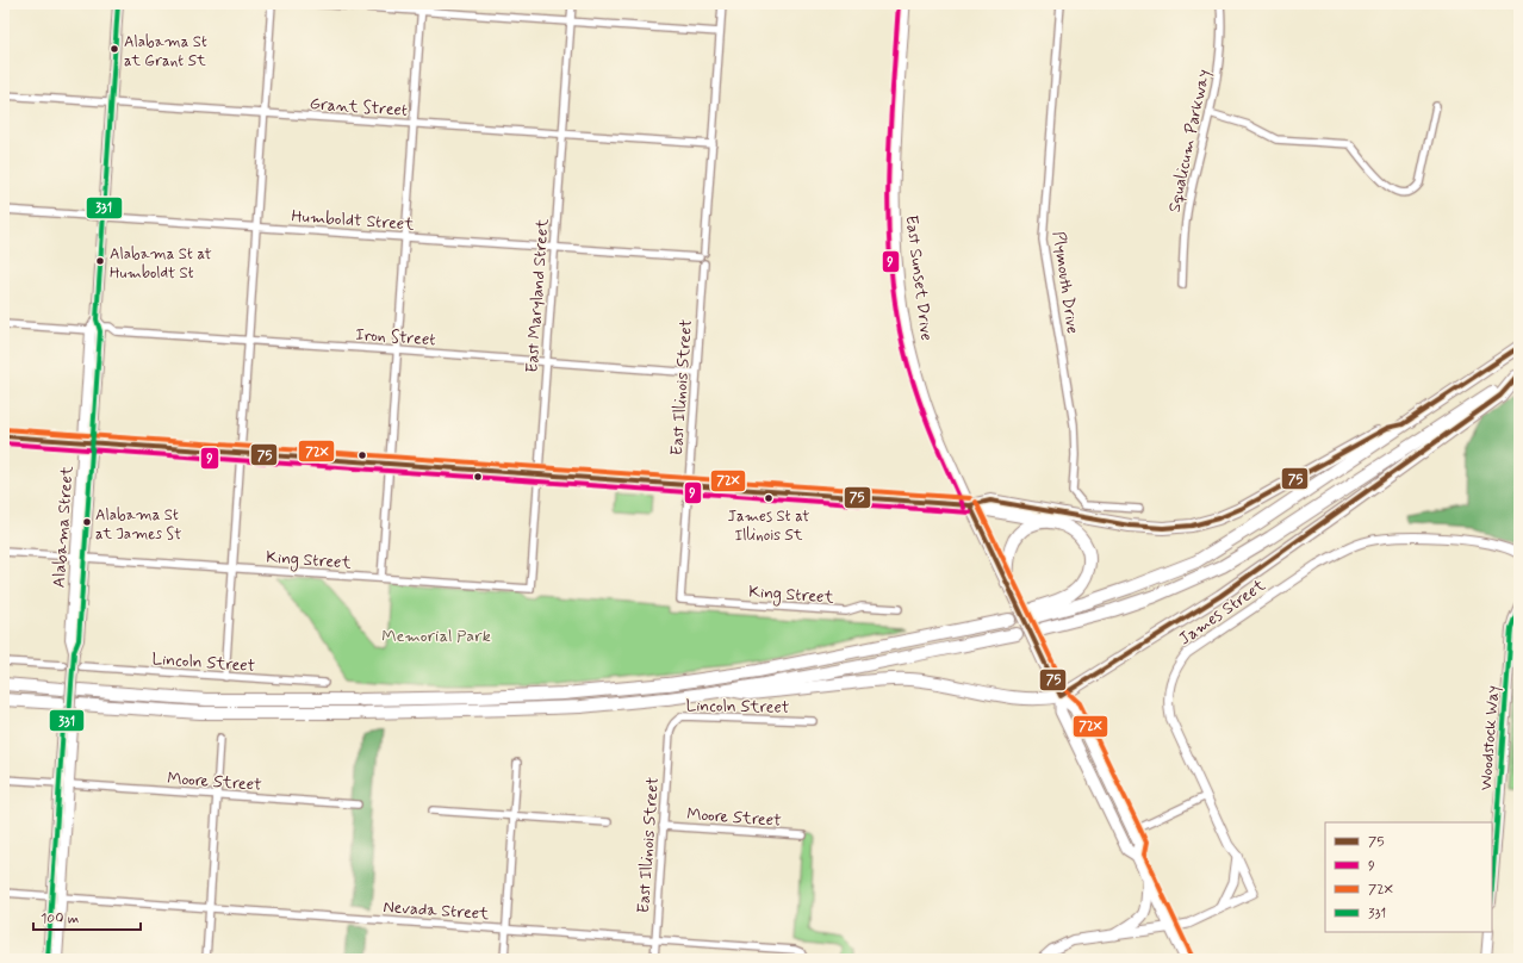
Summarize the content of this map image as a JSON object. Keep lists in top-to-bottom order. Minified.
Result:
{"streets":{"main road":["East Sunset Drive","Alabama Street","Woodstock Way"],"street":["Grant Street","Squalicum Parkway","Humboldt Street","Plymouth Drive","East Maryland Street","Iron Street","East Illinois Street","King Street","James Street","Lincoln Street","Moore Street","Nevada Street"]},"crossings":[["Grant Street","East Maryland Street"],["Grant Street","East Illinois Street"],["Grant Street","Alabama Street"],["Humboldt Street","East Maryland Street"],["Humboldt Street","East Illinois Street"],["Humboldt Street","Alabama Street"],["East Maryland Street","Iron Street"],["East Maryland Street","King Street"],["Iron Street","East Illinois Street"],["Iron Street","Alabama Street"],["East Illinois Street","King Street"],["East Illinois Street","Lincoln Street"],["East Illinois Street","Moore Street"],["East Illinois Street","Nevada Street"],["Alabama Street","King Street"],["Alabama Street","Moore Street"],["Alabama Street","Nevada Street"]],"parks":["Memorial Park"],"places":["Alabama St at Grant St","Alabama St at Humboldt St","James St at Illinois St","Alabama St at James St"],"lines":["transit line 9","transit line 331","transit line 75","transit line 72X"],"legend":["75","9","72X","331"],"scale_bar":"100 m"}
